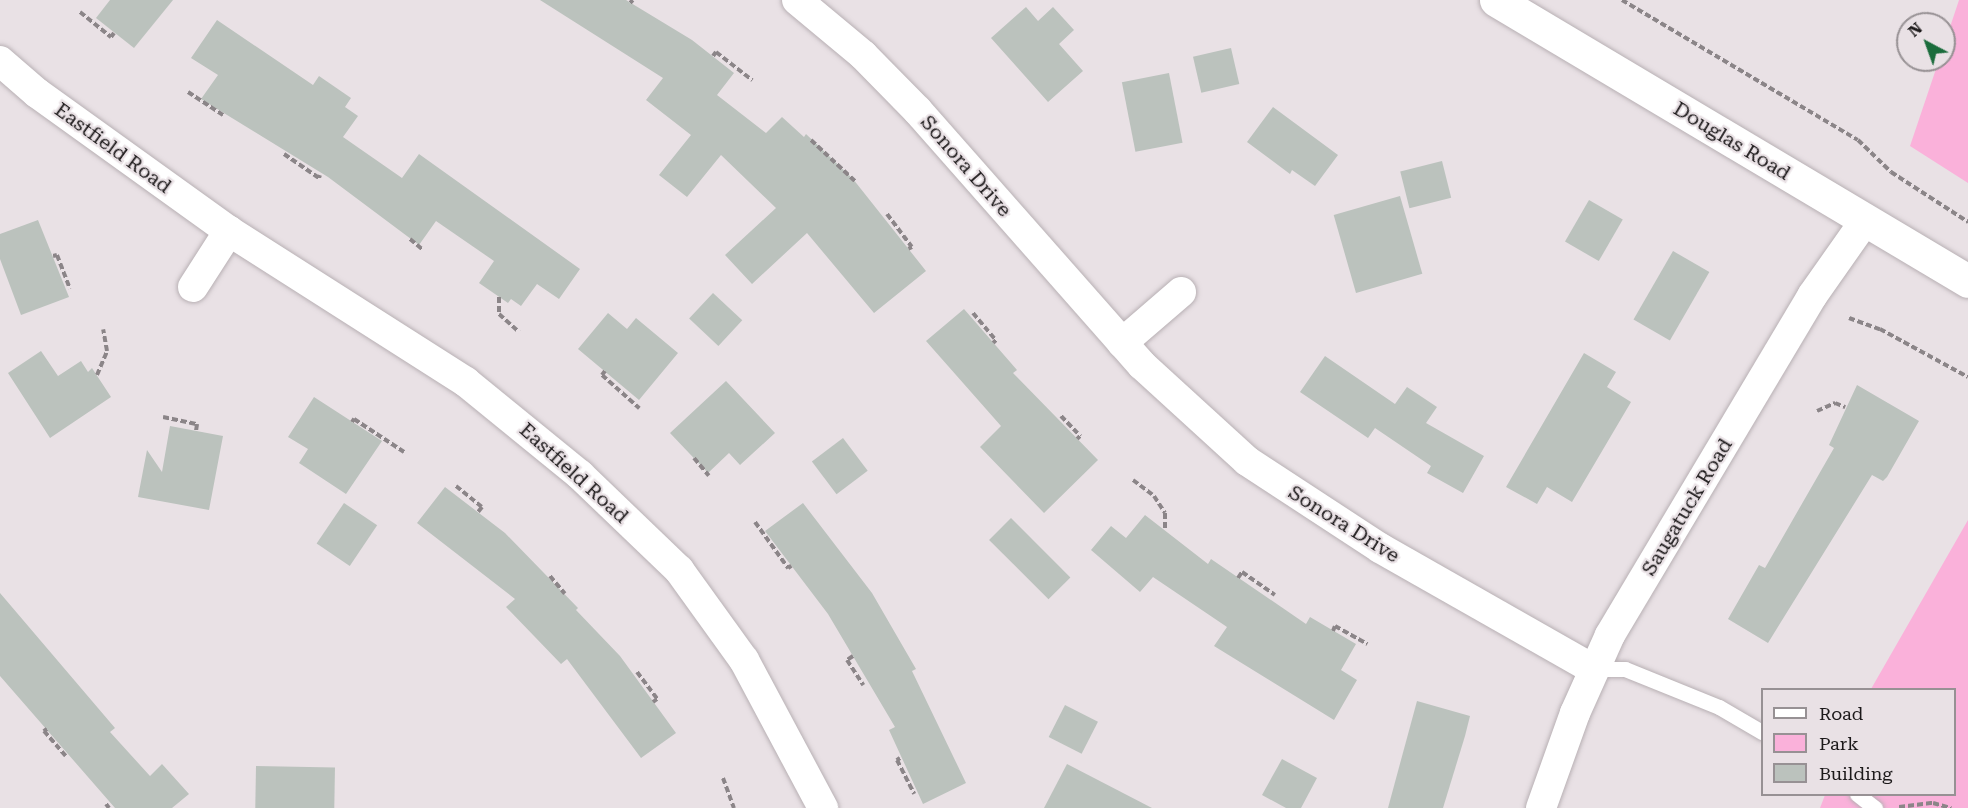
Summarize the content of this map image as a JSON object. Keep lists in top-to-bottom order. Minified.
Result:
{"streets":{"street":["Douglas Road","Eastfield Road","Sonora Drive","Saugatuck Road"]},"crossings":[["Douglas Road","Saugatuck Road"],["Sonora Drive","Saugatuck Road"]],"legend":["Road","Park","Building"],"north":"top left"}
